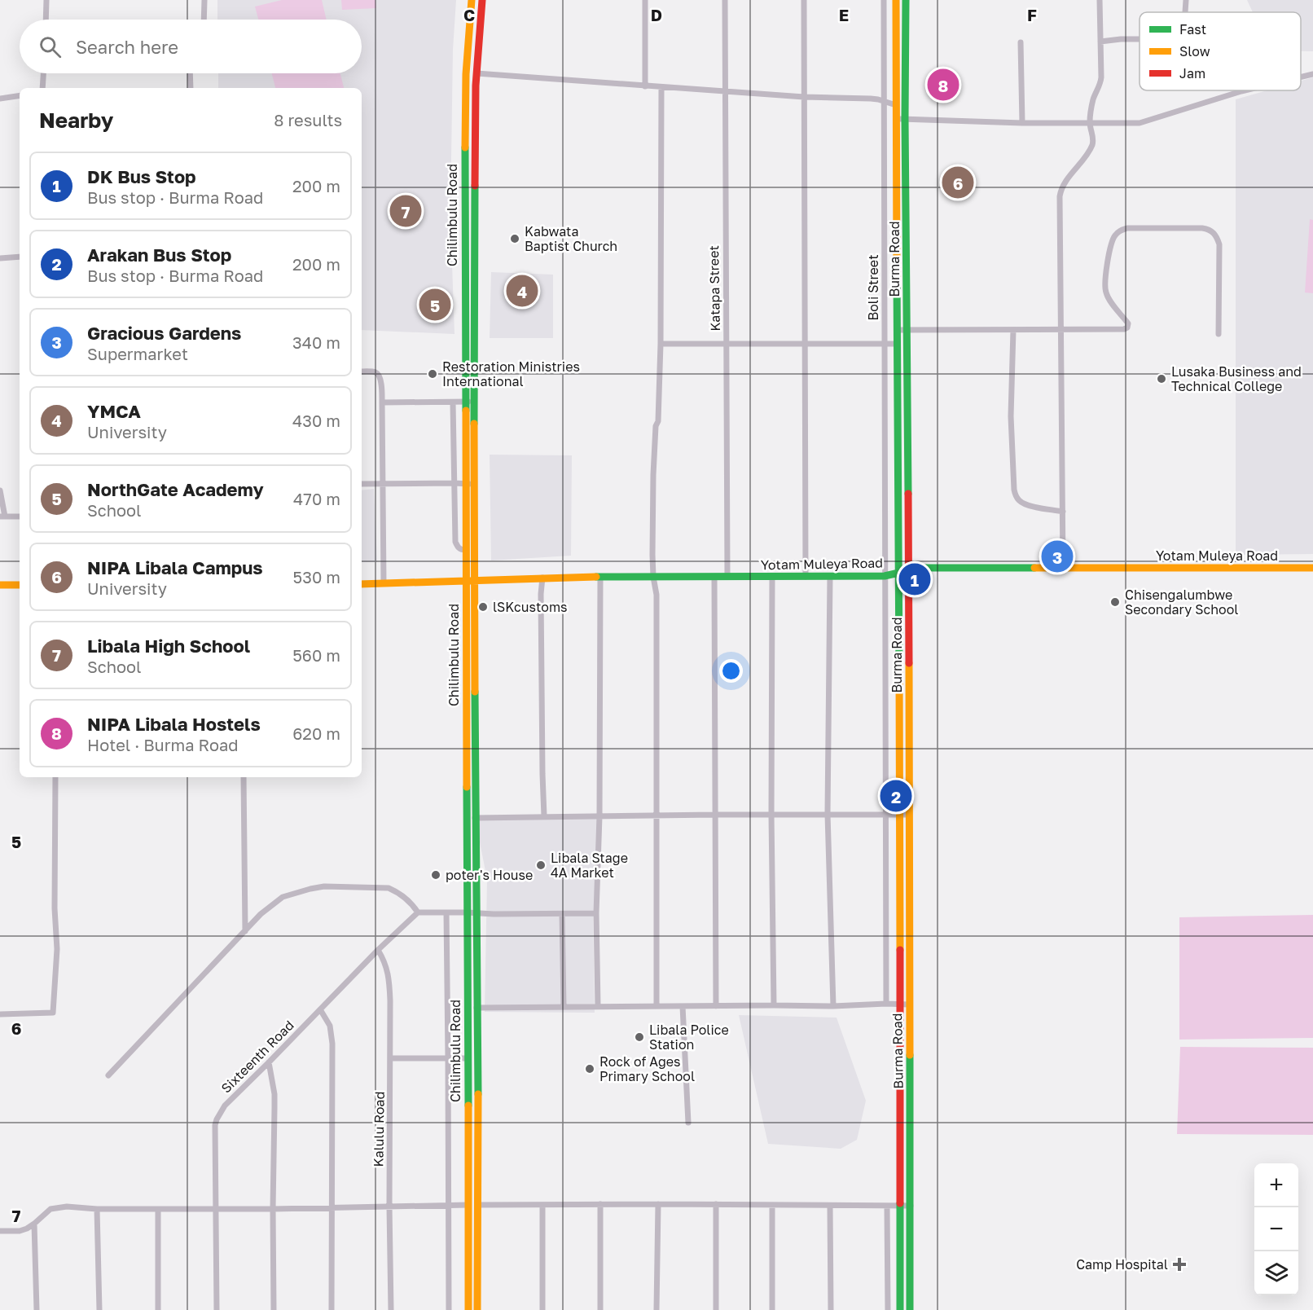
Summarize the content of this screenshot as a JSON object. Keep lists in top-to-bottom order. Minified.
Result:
{"streets":{"main road":["Chilimbulu Road","Burma Road","Yotam Muleya Road"],"street":["Boli Street","Katapa Street","Sixteenth Road","Kalulu Road"]},"crossings":[["Chilimbulu Road","Yotam Muleya Road"],["Burma Road","Yotam Muleya Road"],["Boli Street","Yotam Muleya Road"],["Katapa Street","Yotam Muleya Road"],["Sixteenth Road","Kalulu Road"]],"places":{"other":["Kabwata Baptist Church","Restoration Ministries International","Lusaka Business and Technical College","Chisengalumbwe Secondary School","lSKcustoms","Libala Stage 4A Market","poter's House","Libala Police Station","Rock of Ages Primary School"],"health":["Camp Hospital"]},"legend":["Fast","Slow","Jam"],"page":{"search":"Search here","pins":["8","6","7","4","5","3","1","2"],"heading":["Nearby","8 results"],"list":[{"mark":"1","name":"DK Bus Stop","note":"Bus stop · Burma Road","value":"200 m"},{"mark":"2","name":"Arakan Bus Stop","note":"Bus stop · Burma Road","value":"200 m"},{"mark":"3","name":"Gracious Gardens","note":"Supermarket","value":"340 m"},{"mark":"4","name":"YMCA","note":"University","value":"430 m"},{"mark":"5","name":"NorthGate Academy","note":"School","value":"470 m"},{"mark":"6","name":"NIPA Libala Campus","note":"University","value":"530 m"},{"mark":"7","name":"Libala High School","note":"School","value":"560 m"},{"mark":"8","name":"NIPA Libala Hostels","note":"Hotel · Burma Road","value":"620 m"}],"map_buttons":["+","−"]},"grid":{"columns":["C","D","E","F"],"rows":["5","6","7"]}}
